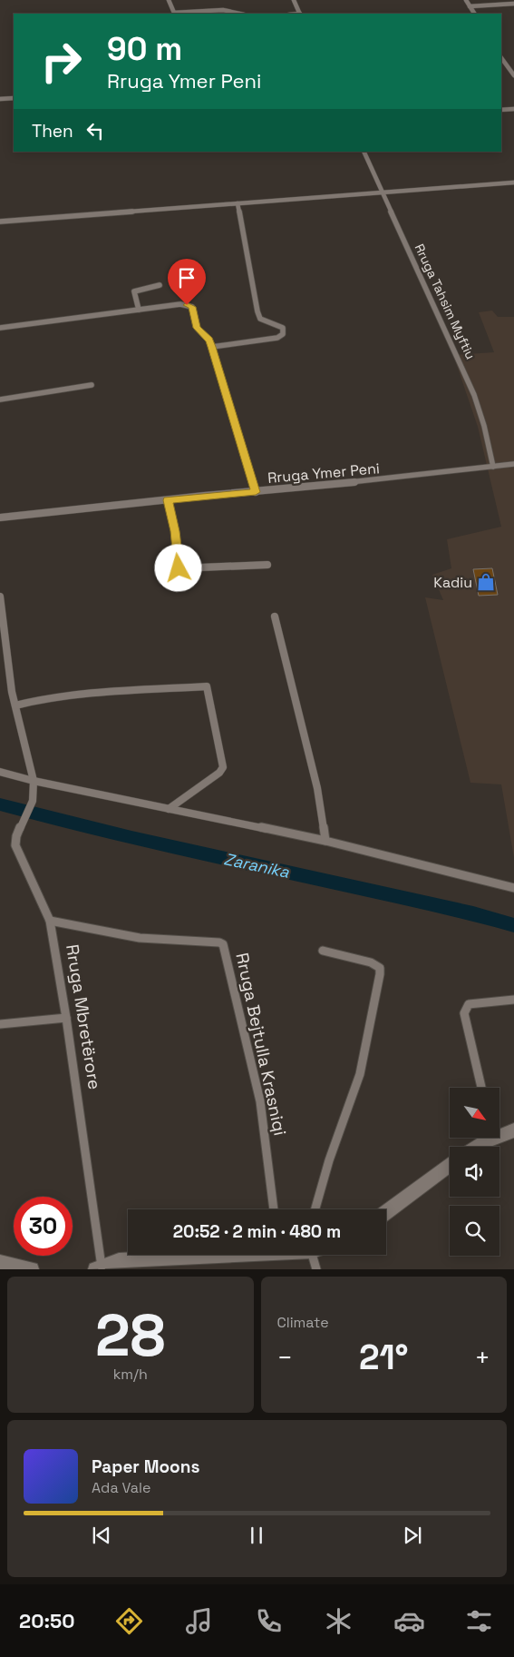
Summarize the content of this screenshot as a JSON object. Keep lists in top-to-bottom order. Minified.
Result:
{"streets":{"street":["Rruga Tahsim Myftiu","Rruga Ymer Peni","Rruga Mbretërore","Rruga Bejtulla Krasniqi"]},"crossings":[["Rruga Tahsim Myftiu","Rruga Ymer Peni"],["Rruga Mbretërore","Rruga Bejtulla Krasniqi"]],"water":["Zaranika"],"places":{"shop":["Kadiu"]},"north":"bottom right","page":{"turn":["90 m","Rruga Ymer Peni"],"then":"Then","limit":"30","trip":"20:52 · 2 min · 480 m","tile":[["28","km/h"],"Climate"],"heat":["−","21°","+"],"song":["Paper Moons","Ada Vale"],"tabs":"20:50"}}
